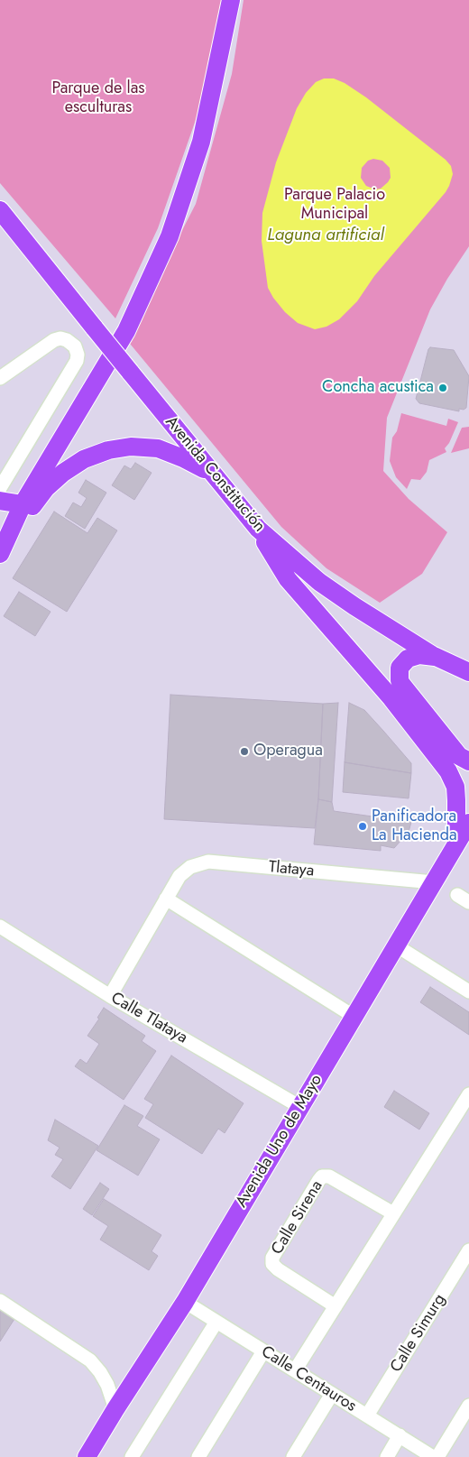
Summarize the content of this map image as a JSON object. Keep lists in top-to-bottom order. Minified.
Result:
{"streets":{"main road":["Avenida Constitución","Avenida Uno de Mayo"],"street":["Tlataya","Calle Tlataya","Calle Sirena","Calle Simurg","Calle Centauros"]},"crossings":[["Tlataya","Calle Tlataya"],["Tlataya","Avenida Uno de Mayo"],["Calle Tlataya","Avenida Uno de Mayo"],["Avenida Uno de Mayo","Calle Centauros"],["Calle Simurg","Calle Centauros"]],"water":["Laguna artificial"],"parks":["Parque de las esculturas","Parque Palacio Municipal"],"places":["Concha acustica","Operagua","Panificadora La Hacienda"]}
